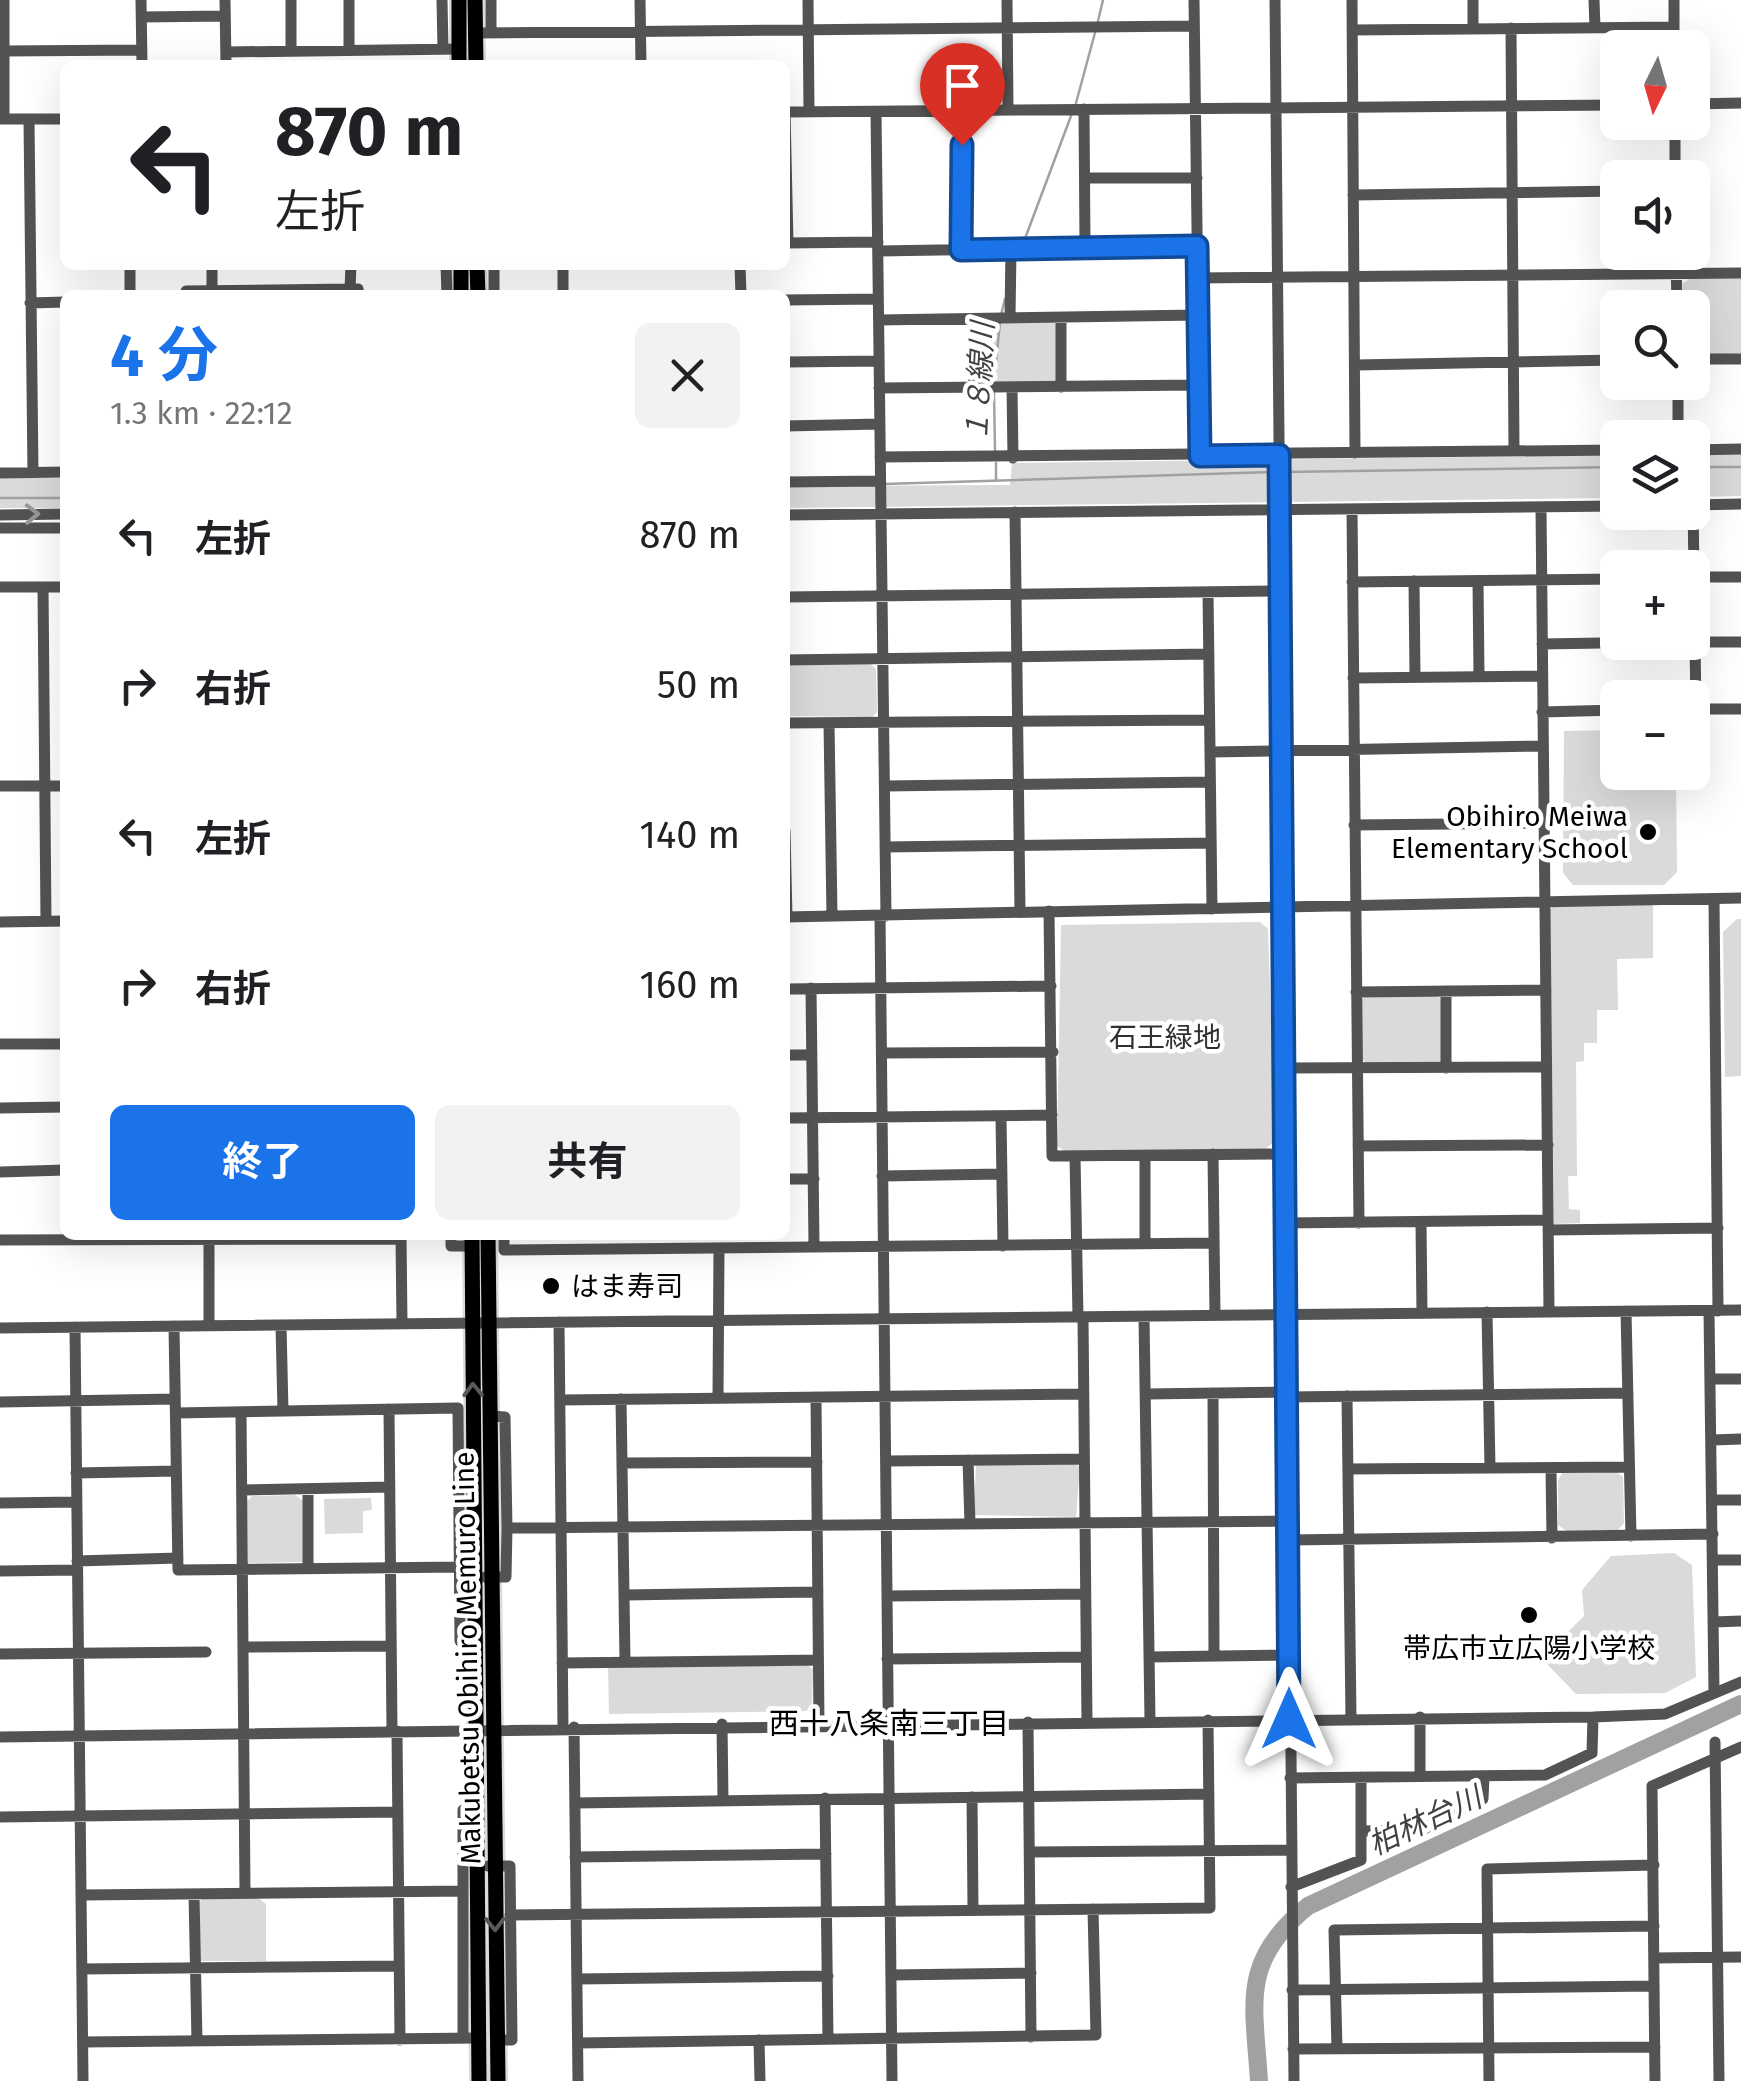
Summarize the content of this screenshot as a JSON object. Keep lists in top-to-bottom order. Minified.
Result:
{"streets":{"main road":["Makubetsu Obihiro Memuro Line"]},"districts":["西十八条南三丁目"],"water":["１８線川","柏林台川"],"parks":["石王緑地"],"places":["Obihiro Meiwa Elementary School","はま寿司","帯広市立広陽小学校"],"north":"bottom","page":{"map_buttons":["+","−"],"turn":["870 m","左折"],"heading":["4 分","1.3 km · 22:12"],"list":[{"name":"左折","value":"870 m"},{"name":"右折","value":"50 m"},{"name":"左折","value":"140 m"},{"name":"右折","value":"160 m"}],"buttons":["終了","共有"]}}
